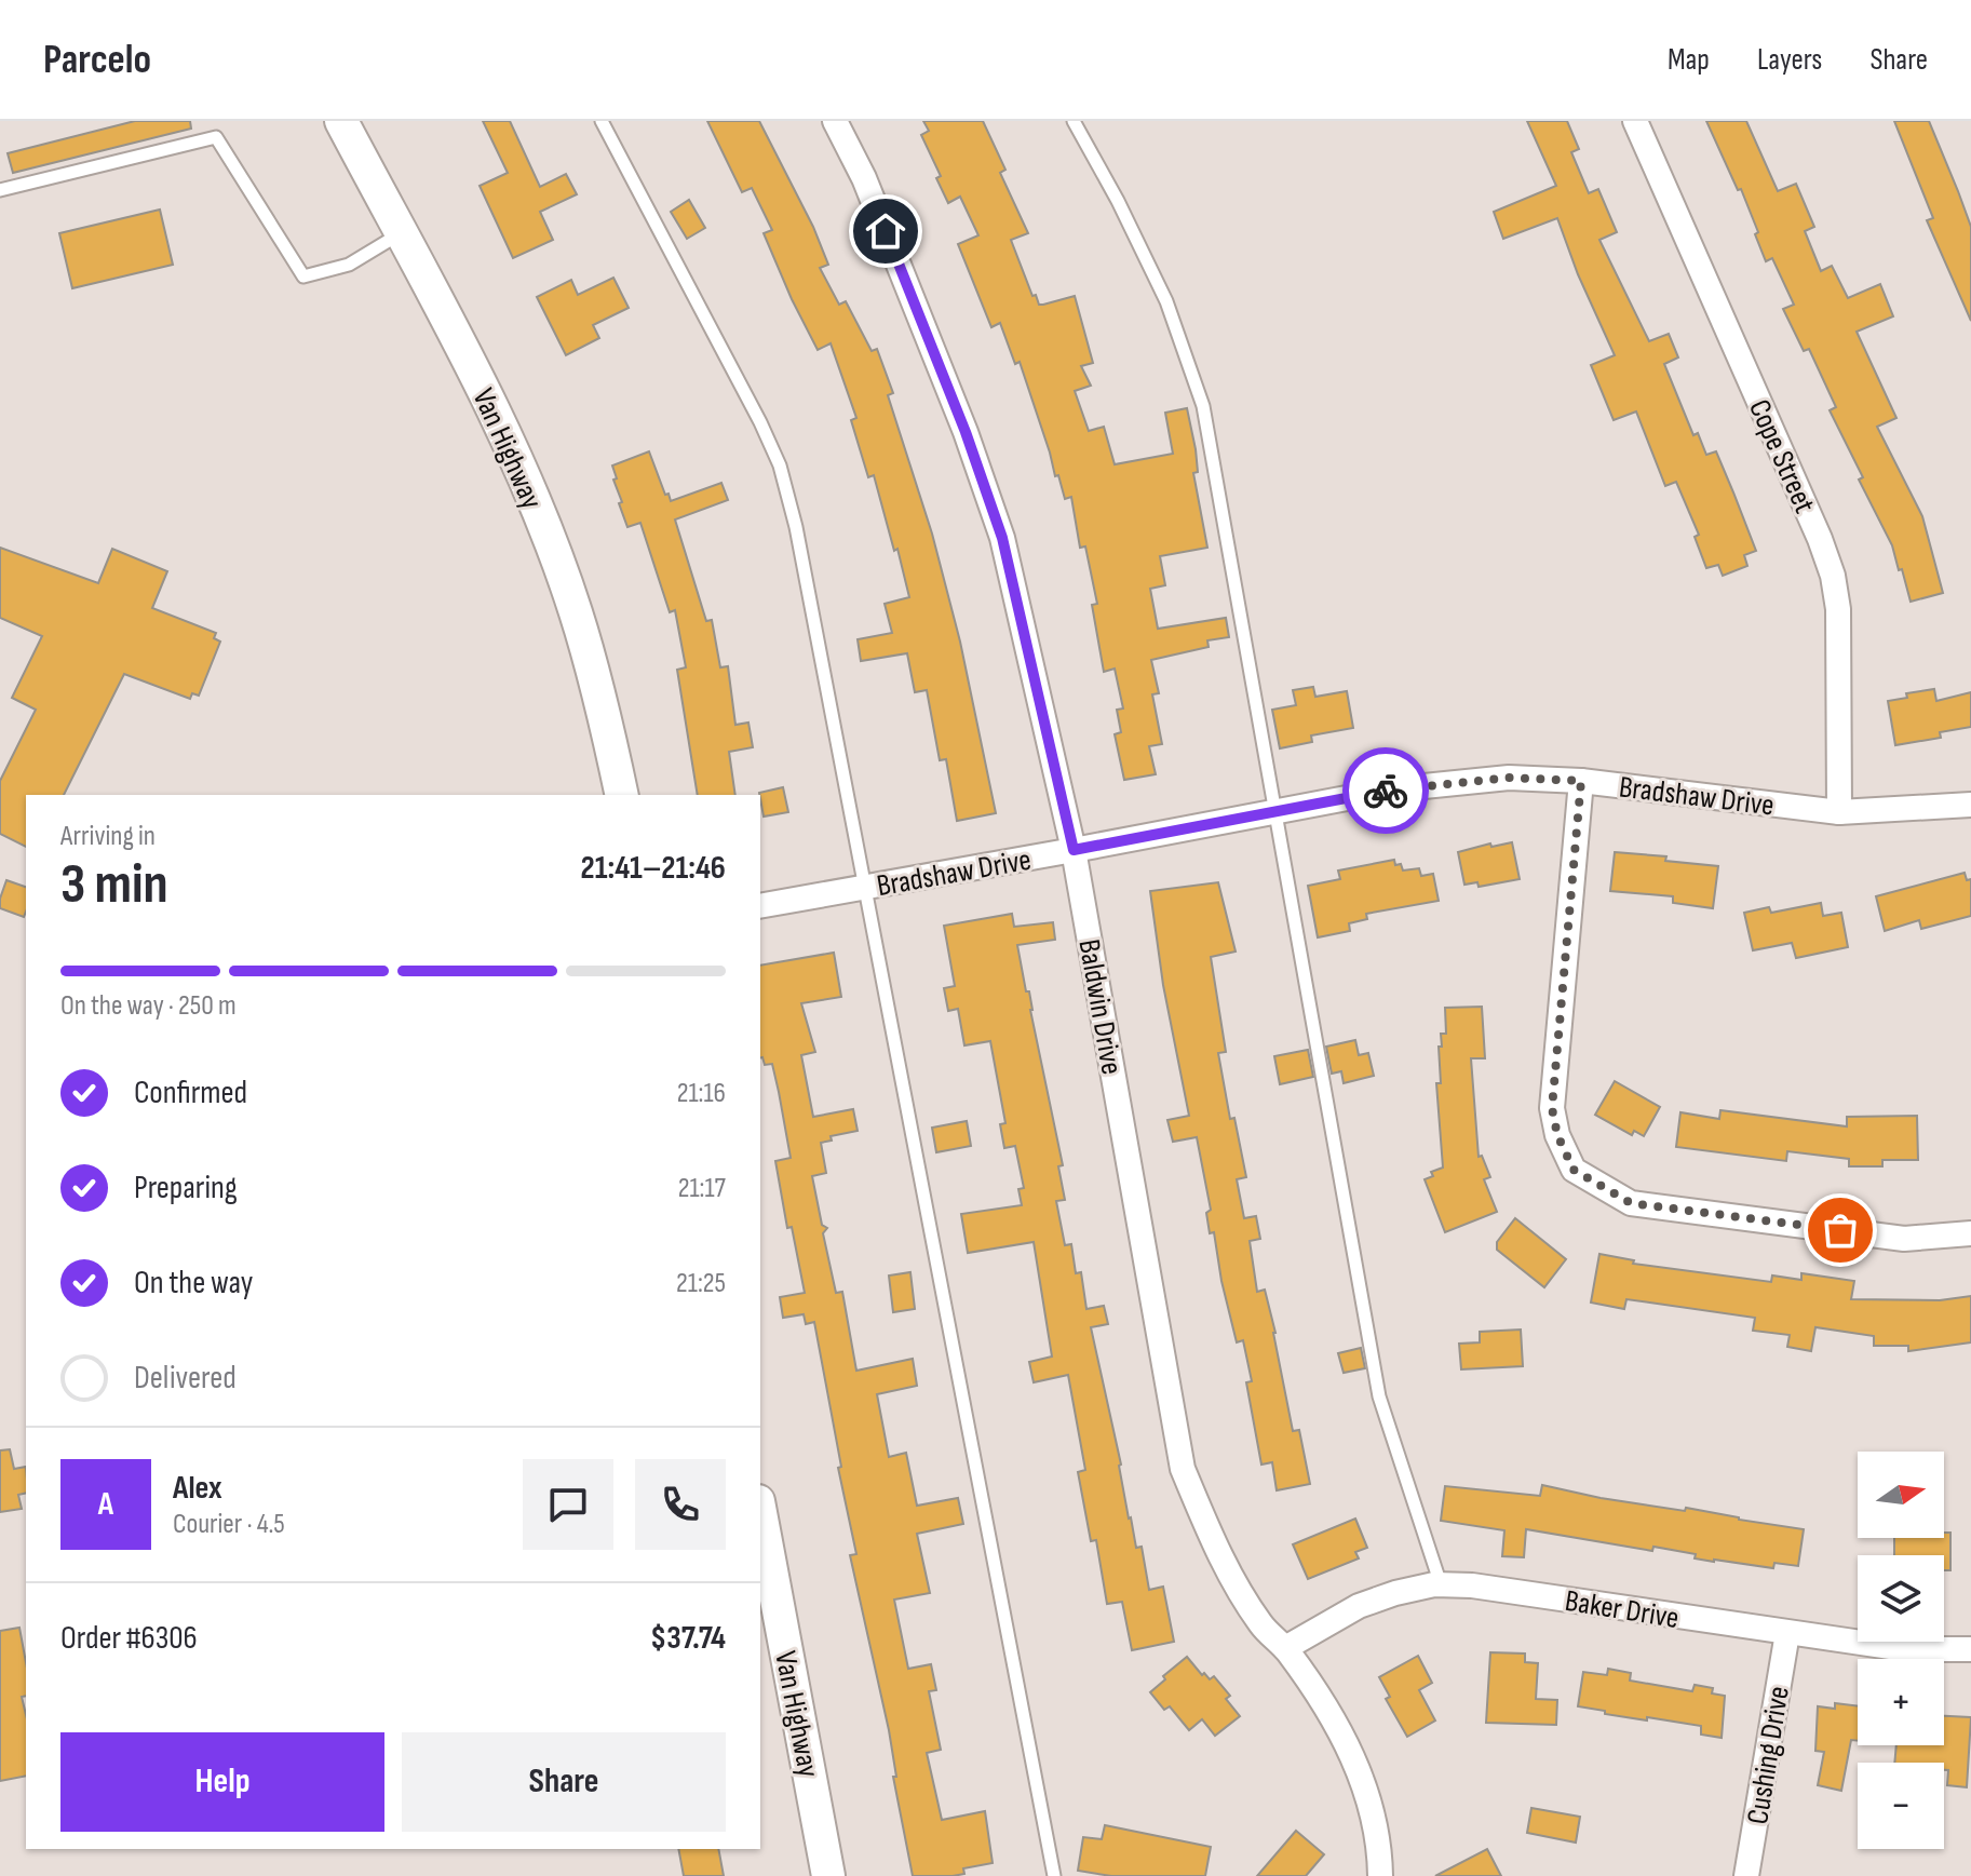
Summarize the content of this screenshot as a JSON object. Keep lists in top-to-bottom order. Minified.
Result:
{"streets":{"main road":["Van Highway"],"street":["Cope Street","Bradshaw Drive","Baldwin Drive","Baker Drive","Cushing Drive"]},"crossings":[["Cope Street","Bradshaw Drive"],["Bradshaw Drive","Baldwin Drive"],["Baldwin Drive","Baker Drive"],["Baker Drive","Cushing Drive"]],"north":"right","page":{"header":"Parcelo","nav":["Map","Layers","Share"],"heading":["3 min","Arriving in","21:41–21:46"],"panel":["Alex","Courier · 4.5","Order #6306","$37.74"],"bar":"On the way · 250 m","list":[["Confirmed","21:16"],["Preparing","21:17"],["On the way","21:25"],"Delivered"],"map_buttons":["+","−"],"round":"A","buttons":["Help","Share"]}}
